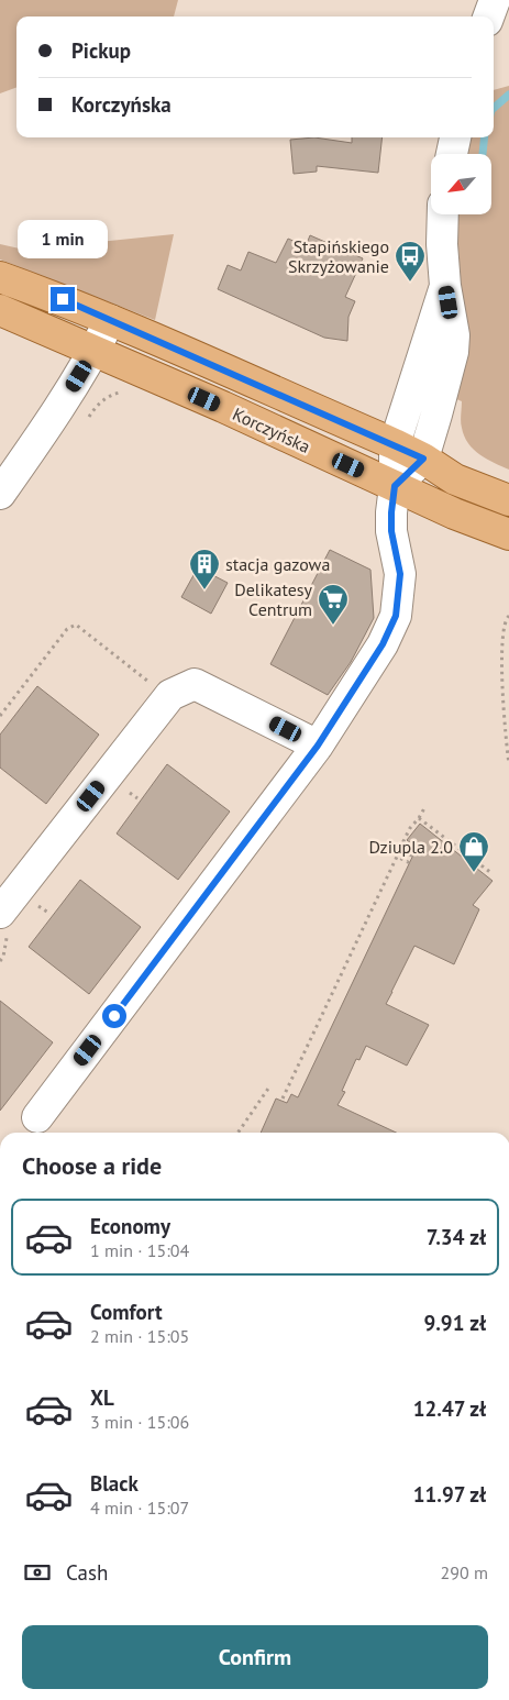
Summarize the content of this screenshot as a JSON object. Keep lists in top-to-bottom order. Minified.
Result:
{"streets":{"main road":["Korczyńska"]},"places":{"bus stop":["Stapińskiego Skrzyżowanie"],"building":["stacja gazowa"],"supermarket":["Delikatesy Centrum"],"shop":["Dziupla 2.0"]},"north":"bottom left","page":{"banner":["Pickup","Korczyńska"],"bubble":"1 min","heading":"Choose a ride","list":[{"name":"Economy","note":"1 min · 15:04","value":"7.34 zł"},{"name":"Comfort","note":"2 min · 15:05","value":"9.91 zł"},{"name":"XL","note":"3 min · 15:06","value":"12.47 zł"},{"name":"Black","note":"4 min · 15:07","value":"11.97 zł"}],"pay":["Cash","290 m"],"buttons":"Confirm"}}
